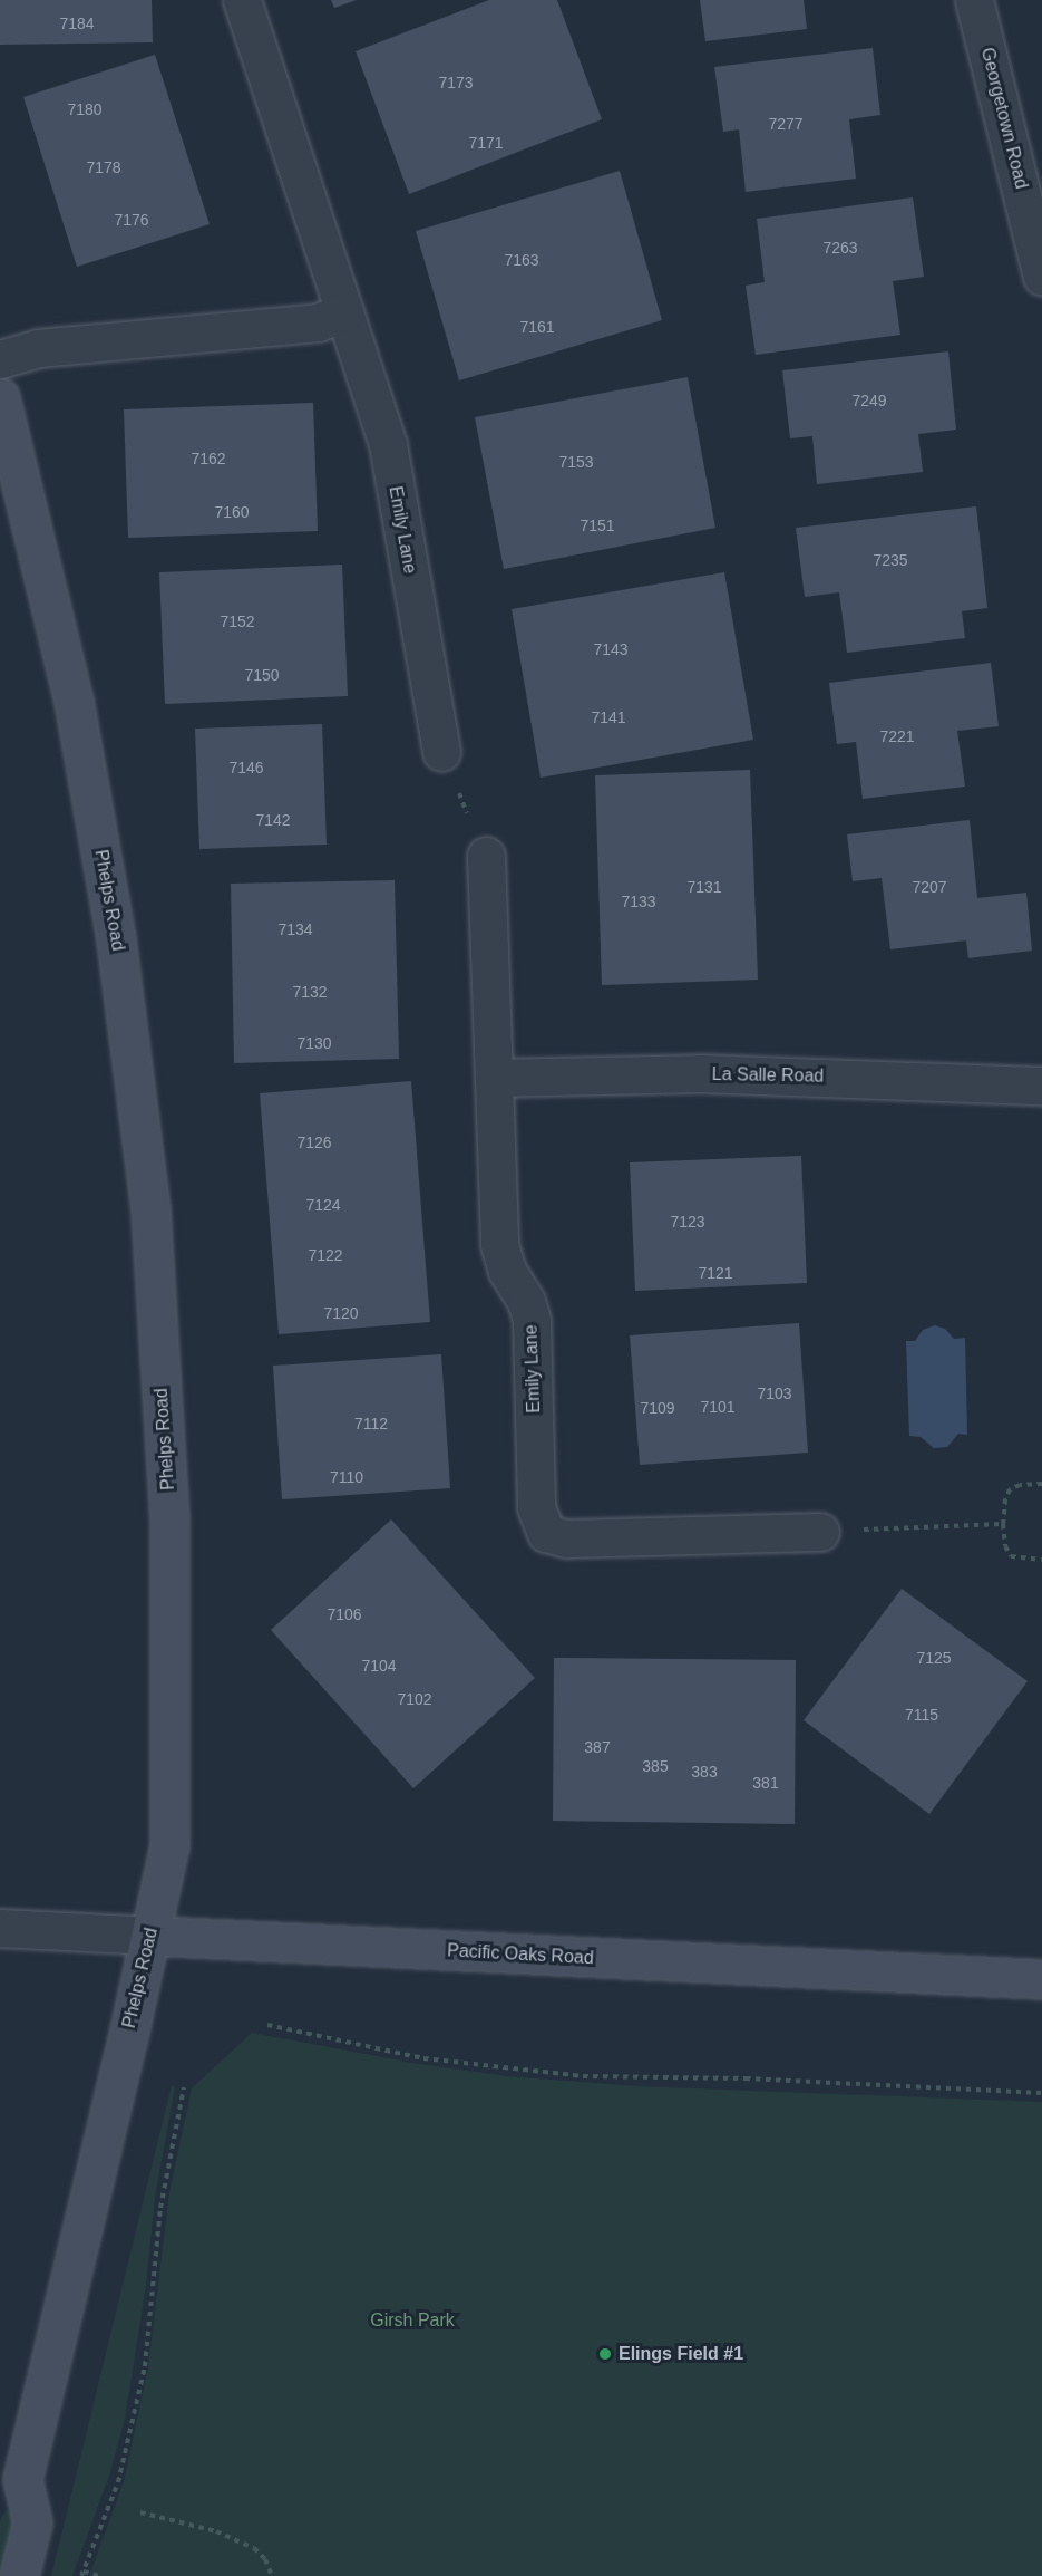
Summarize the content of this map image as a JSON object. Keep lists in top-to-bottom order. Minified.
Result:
{"streets":{"street":["Georgetown Road","Emily Lane","Phelps Road","La Salle Road","Pacific Oaks Road"]},"crossings":[["Emily Lane","La Salle Road"],["Phelps Road","Pacific Oaks Road"]],"parks":["Girsh Park"],"places":["Elings Field #1"],"house_numbers":["7184","7173","7180","7277","7171","7178","7176","7263","7163","7161","7249","7162","7153","7160","7151","7235","7152","7143","7150","7141","7221","7146","7142","7131","7207","7133","7134","7132","7130","7126","7124","7123","7122","7121","7120","7103","7101","7109","7112","7110","7106","7125","7104","7102","7115","387","385","383","381"]}
